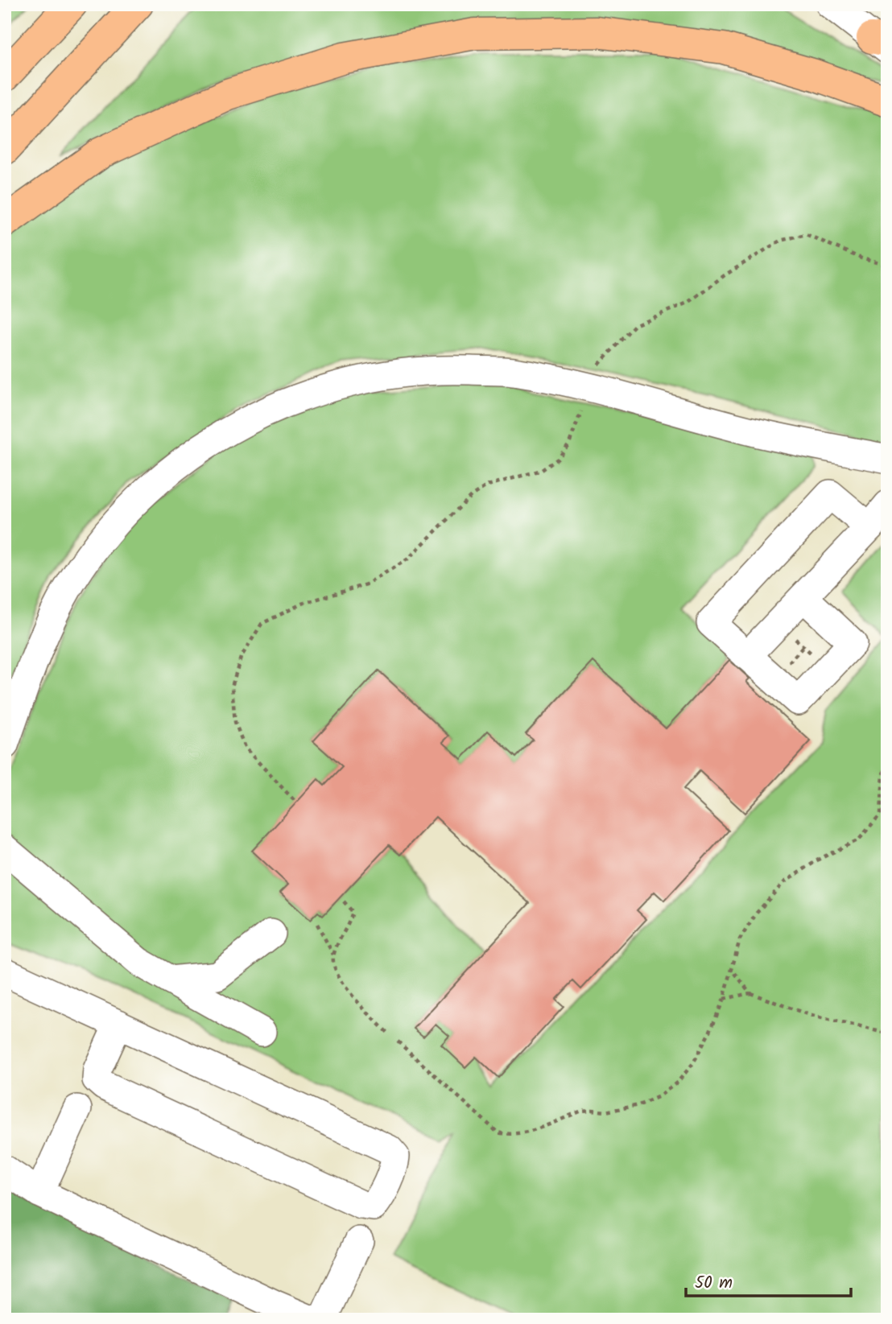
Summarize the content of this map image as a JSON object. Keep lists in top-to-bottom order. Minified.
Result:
{"scale_bar":"50 m"}
